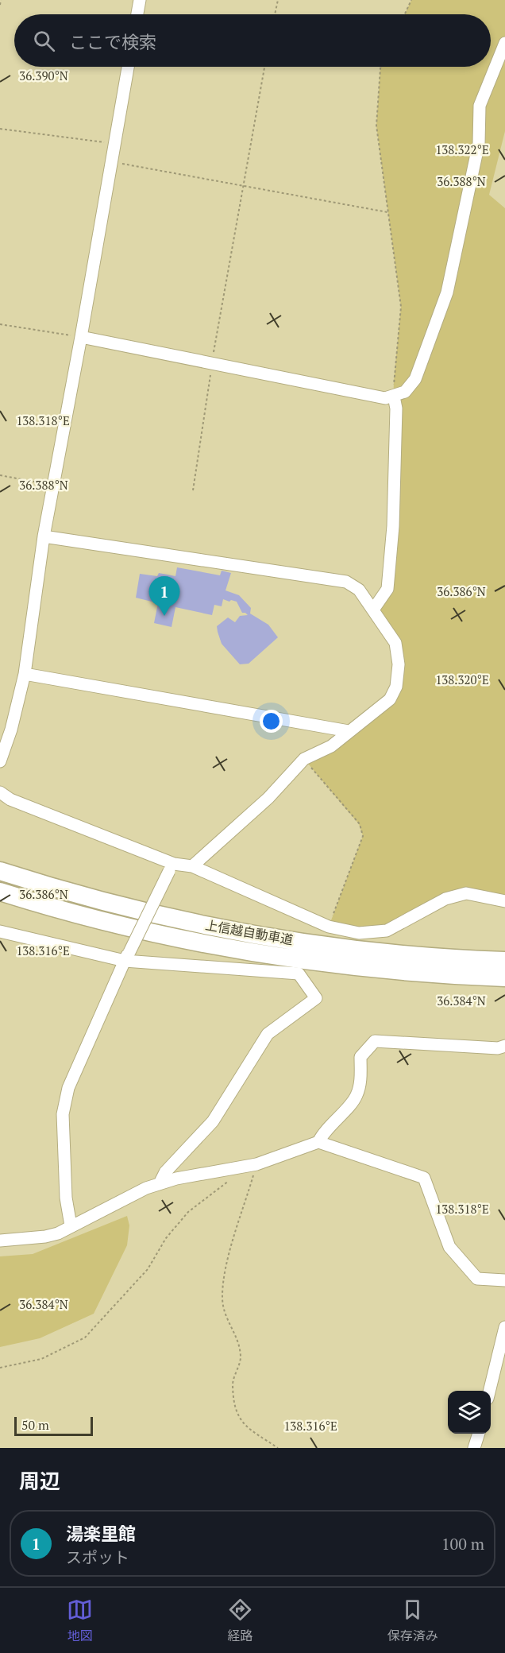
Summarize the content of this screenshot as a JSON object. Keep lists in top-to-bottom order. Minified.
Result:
{"streets":{"highway":["上信越自動車道"]},"scale_bar":"50 m","page":{"search":"ここで検索","pins":"1","scale":"50 m","heading":"周辺","list":[{"mark":"1","name":"湯楽里館","note":"スポット","value":"100 m"}],"nav":["地図","経路","保存済み"]},"coordinates":["36.390°N","138.322°E","36.388°N","138.318°E","36.386°N","138.320°E","138.316°E","36.384°N"]}
